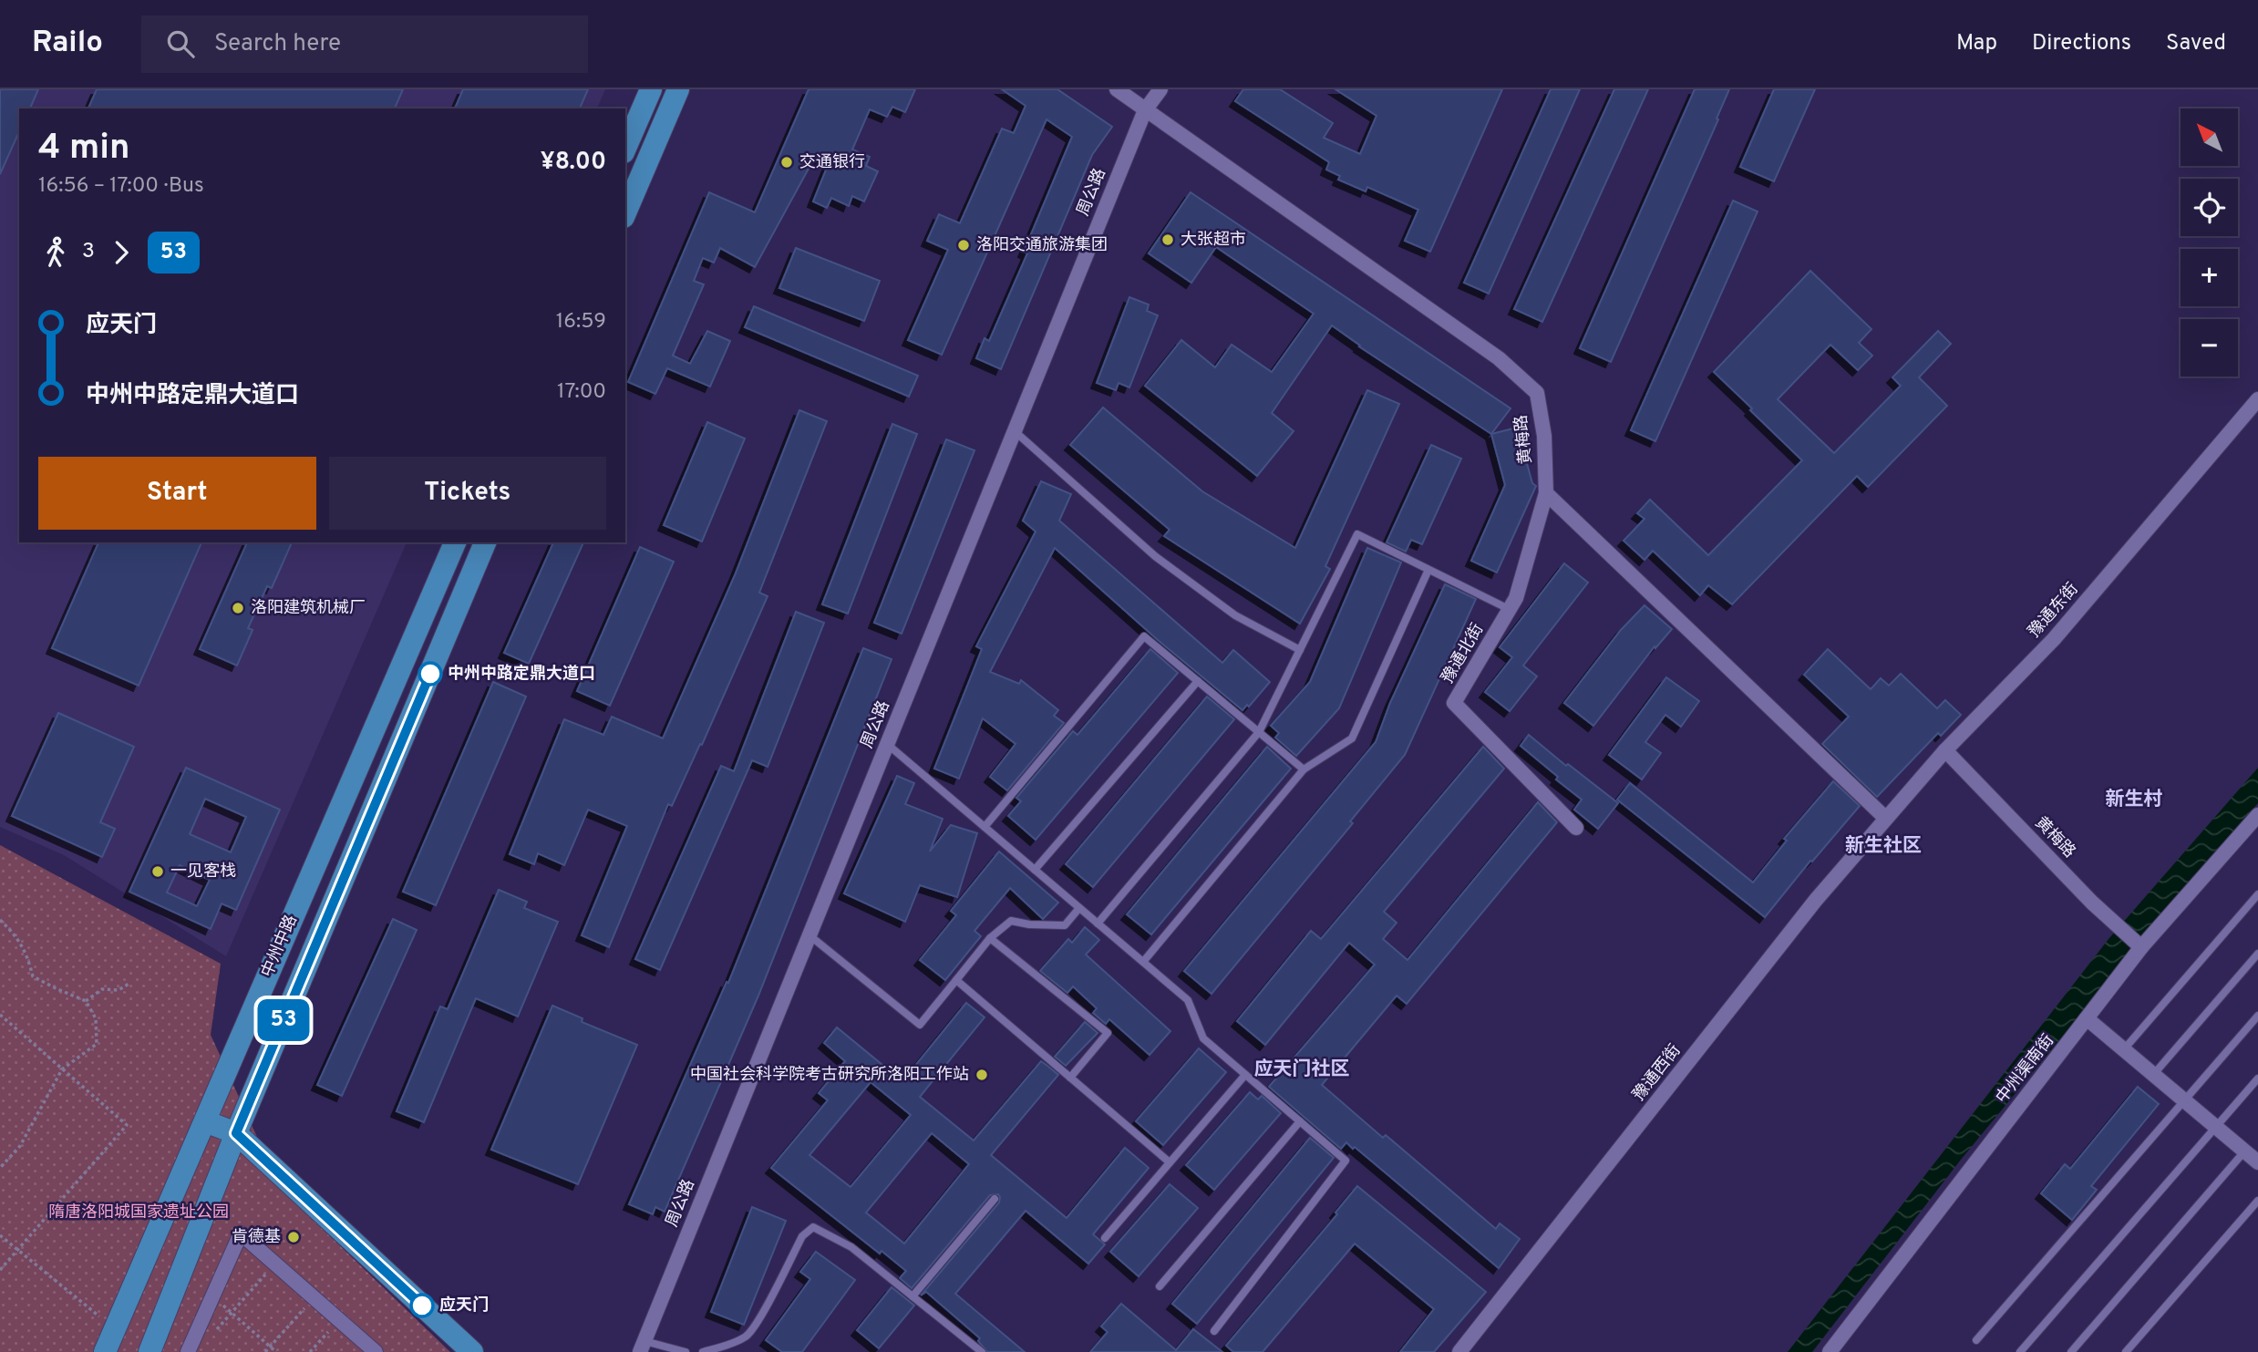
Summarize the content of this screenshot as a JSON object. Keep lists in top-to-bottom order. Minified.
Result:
{"streets":{"main road":["中州中路"],"street":["周公路","黄梅路","豫通东街","豫通北街","中州渠南街","豫通西街"]},"crossings":[["周公路","黄梅路"],["黄梅路","豫通东街"],["黄梅路","豫通北街"],["黄梅路","中州渠南街"],["豫通东街","豫通西街"]],"districts":["新生村","新生社区","应天门社区"],"parks":["隋唐洛阳城国家遗址公园"],"places":["交通银行","大张超市","洛阳交通旅游集团","洛阳建筑机械厂","中州中路定鼎大道口","一见客栈","中国社会科学院考古研究所洛阳工作站","肯德基","应天门"],"lines":["bus line 53"],"north":"top left","page":{"header":"Railo","search":"Search here","nav":["Map","Directions","Saved"],"on_map":"53","map_buttons":["+","−"],"heading":["4 min","16:56 – 17:00 · Bus","¥8.00"],"legs":["3","53"],"list":[{"name":"应天门","value":"16:59"},{"name":"中州中路定鼎大道口","value":"17:00"}],"buttons":["Start","Tickets"]}}
